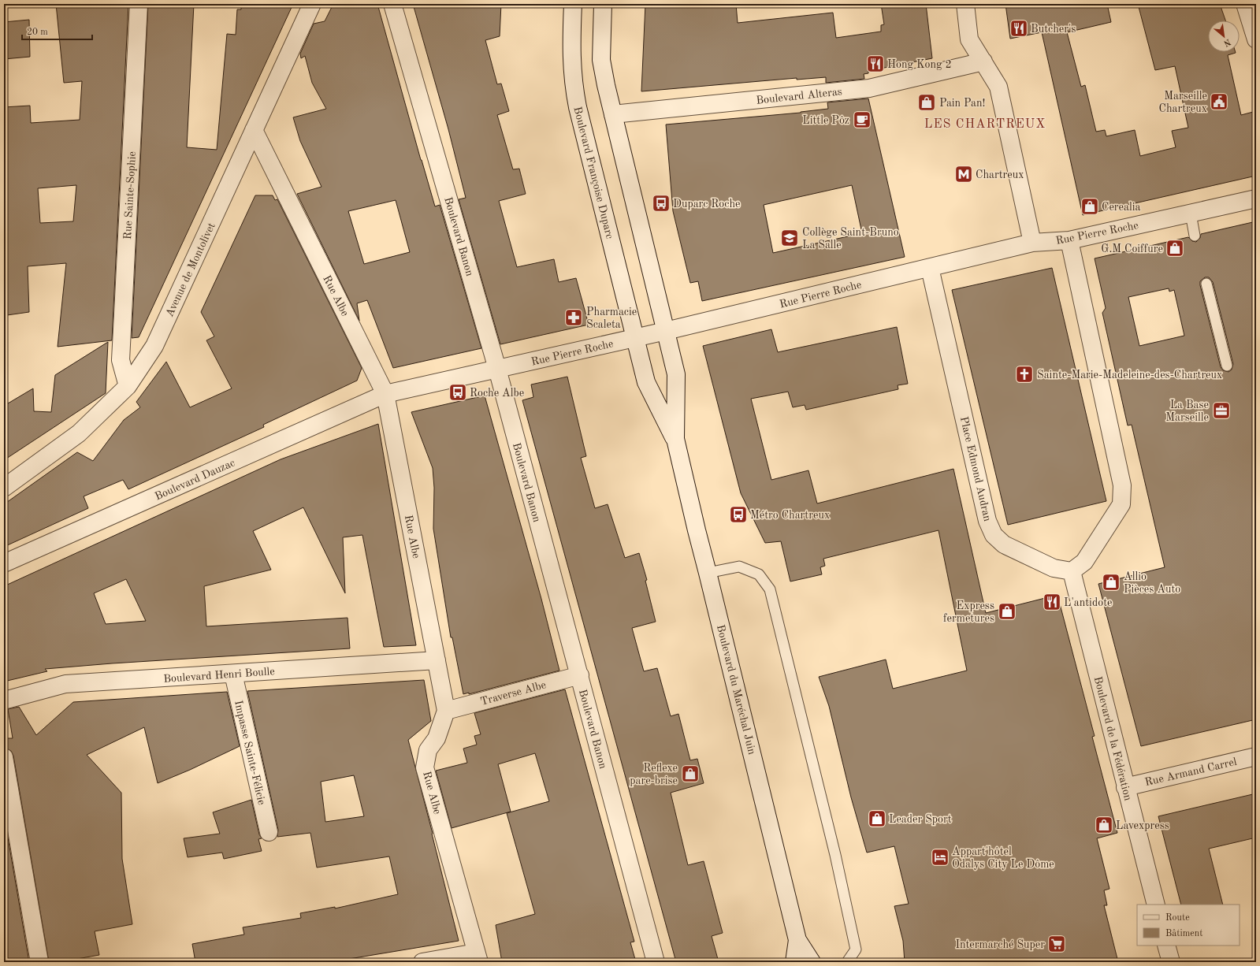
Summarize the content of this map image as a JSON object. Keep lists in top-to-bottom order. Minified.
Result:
{"streets":{"street":["Boulevard Alteras","Boulevard Françoise Duparc","Rue Sainte-Sophie","Rue Pierre Roche","Boulevard Banon","Avenue de Montolivet","Rue Albe","Place Edmond Audran","Boulevard Dauzac","Boulevard Henri Boulle","Boulevard du Maréchal Juin","Traverse Albe","Boulevard de la Fédération","Impasse Sainte-Félicie","Rue Armand Carrel"]},"crossings":[["Boulevard Françoise Duparc","Rue Pierre Roche"],["Boulevard Françoise Duparc","Boulevard du Maréchal Juin"],["Rue Sainte-Sophie","Avenue de Montolivet"],["Rue Pierre Roche","Boulevard Banon"],["Rue Pierre Roche","Rue Albe"],["Rue Pierre Roche","Place Edmond Audran"],["Rue Pierre Roche","Boulevard Dauzac"],["Rue Pierre Roche","Boulevard du Maréchal Juin"],["Boulevard Banon","Traverse Albe"],["Avenue de Montolivet","Rue Albe"],["Rue Albe","Boulevard Dauzac"],["Rue Albe","Boulevard Henri Boulle"],["Rue Albe","Traverse Albe"],["Place Edmond Audran","Boulevard de la Fédération"],["Boulevard Henri Boulle","Impasse Sainte-Félicie"],["Boulevard de la Fédération","Rue Armand Carrel"]],"districts":["LES CHARTREUX"],"places":{"restaurant":["Butcher's","Hong Kong 2","L'antidote"],"public building":["Marseille Chartreux"],"shop":["Pain Pan!","Cerealia","G.M Coiffure","Allio Pièces Auto","Express fermetures","Reflexe pare-brise","Leader Sport","Lavexpress"],"cafe":["Little Pôz"],"metro station":["Chartreux"],"bus stop":["Duparc Roche","Roche Albe","Métro Chartreux"],"school or university":["Collège Saint-Bruno La Salle"],"pharmacy":["Pharmacie Scaleta"],"church":["Sainte-Marie-Madeleine-des-Chartreux"],"office":["La Base Marseille"],"hotel":["Appart'hôtel Odalys City Le Dôme"],"supermarket":["Intermarché Super"]},"legend":["Route","Bâtiment"],"scale_bar":"20 m","north":"bottom right"}
